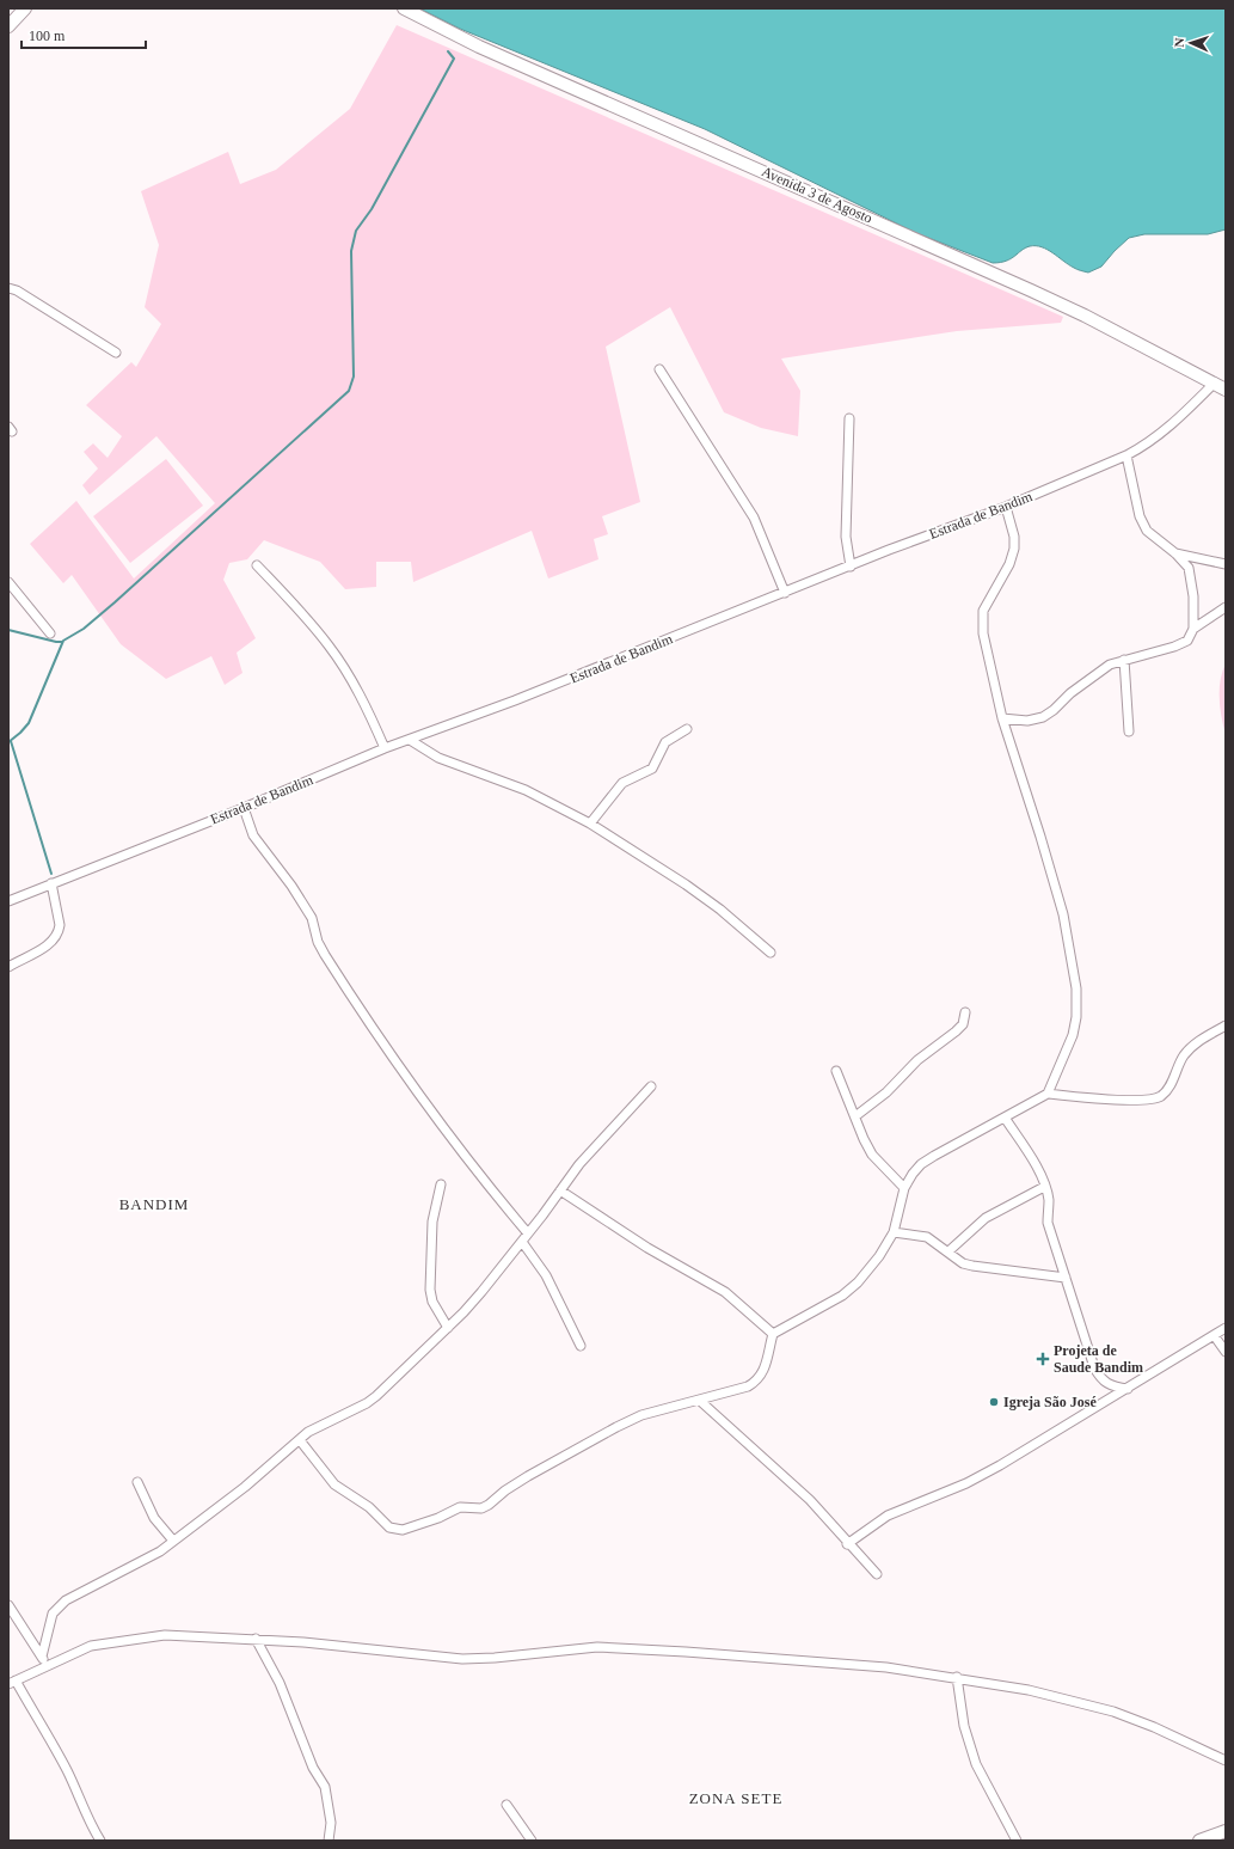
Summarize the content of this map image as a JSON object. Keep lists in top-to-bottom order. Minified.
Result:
{"streets":{"street":["Avenida 3 de Agosto","Estrada de Bandim"]},"crossings":[["Avenida 3 de Agosto","Estrada de Bandim"]],"districts":["BANDIM","ZONA SETE"],"places":{"health":["Projeta de Saude Bandim"],"other":["Igreja São José"]},"scale_bar":"100 m","north":"left"}
